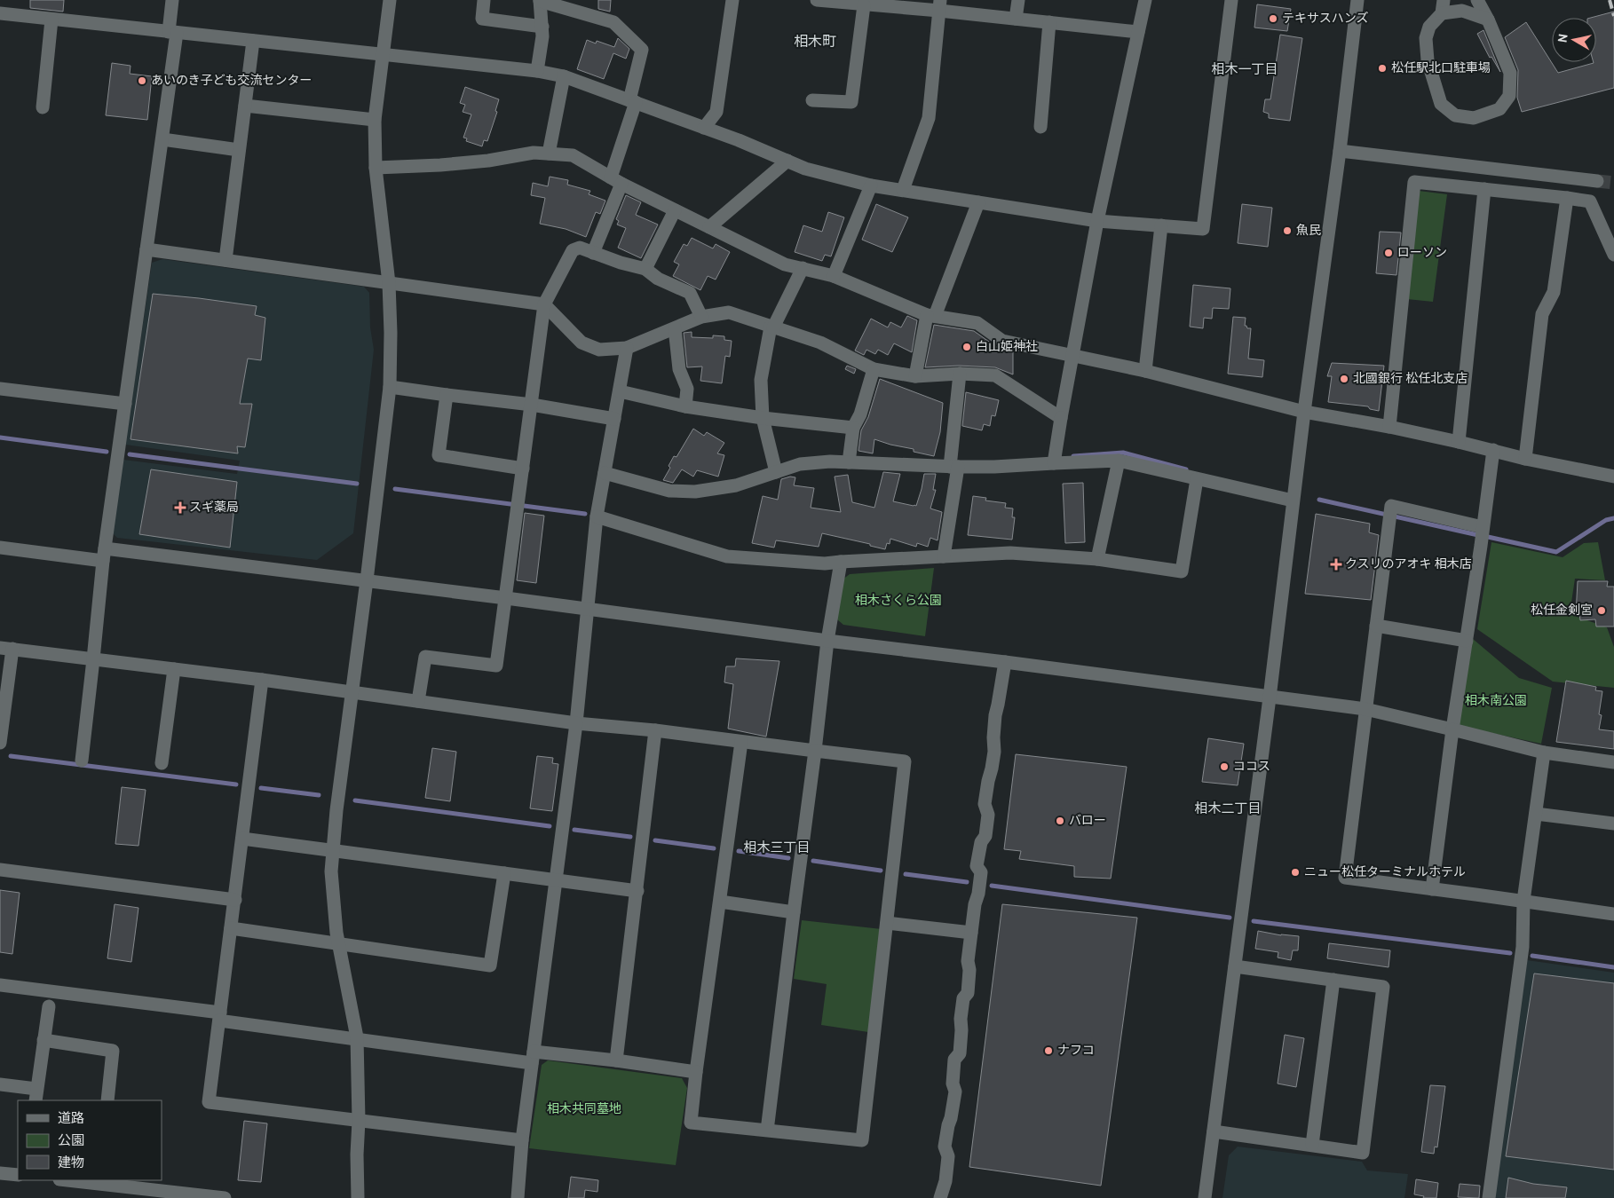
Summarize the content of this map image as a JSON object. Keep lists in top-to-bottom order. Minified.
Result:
{"districts":["相木町","相木一丁目","相木二丁目","相木三丁目"],"parks":["相木さくら公園","相木南公園","相木共同墓地"],"places":{"other":["テキサスハンズ","松任駅北口駐車場","あいのき子ども交流センター","魚民","ローソン","白山姫神社","北國銀行 松任北支店","松任金剣宮","ココス","バロー","ニュー松任ターミナルホテル","ナフコ"],"health":["スギ薬局","クスリのアオキ 相木店"]},"legend":["道路","公園","建物"],"north":"left"}
